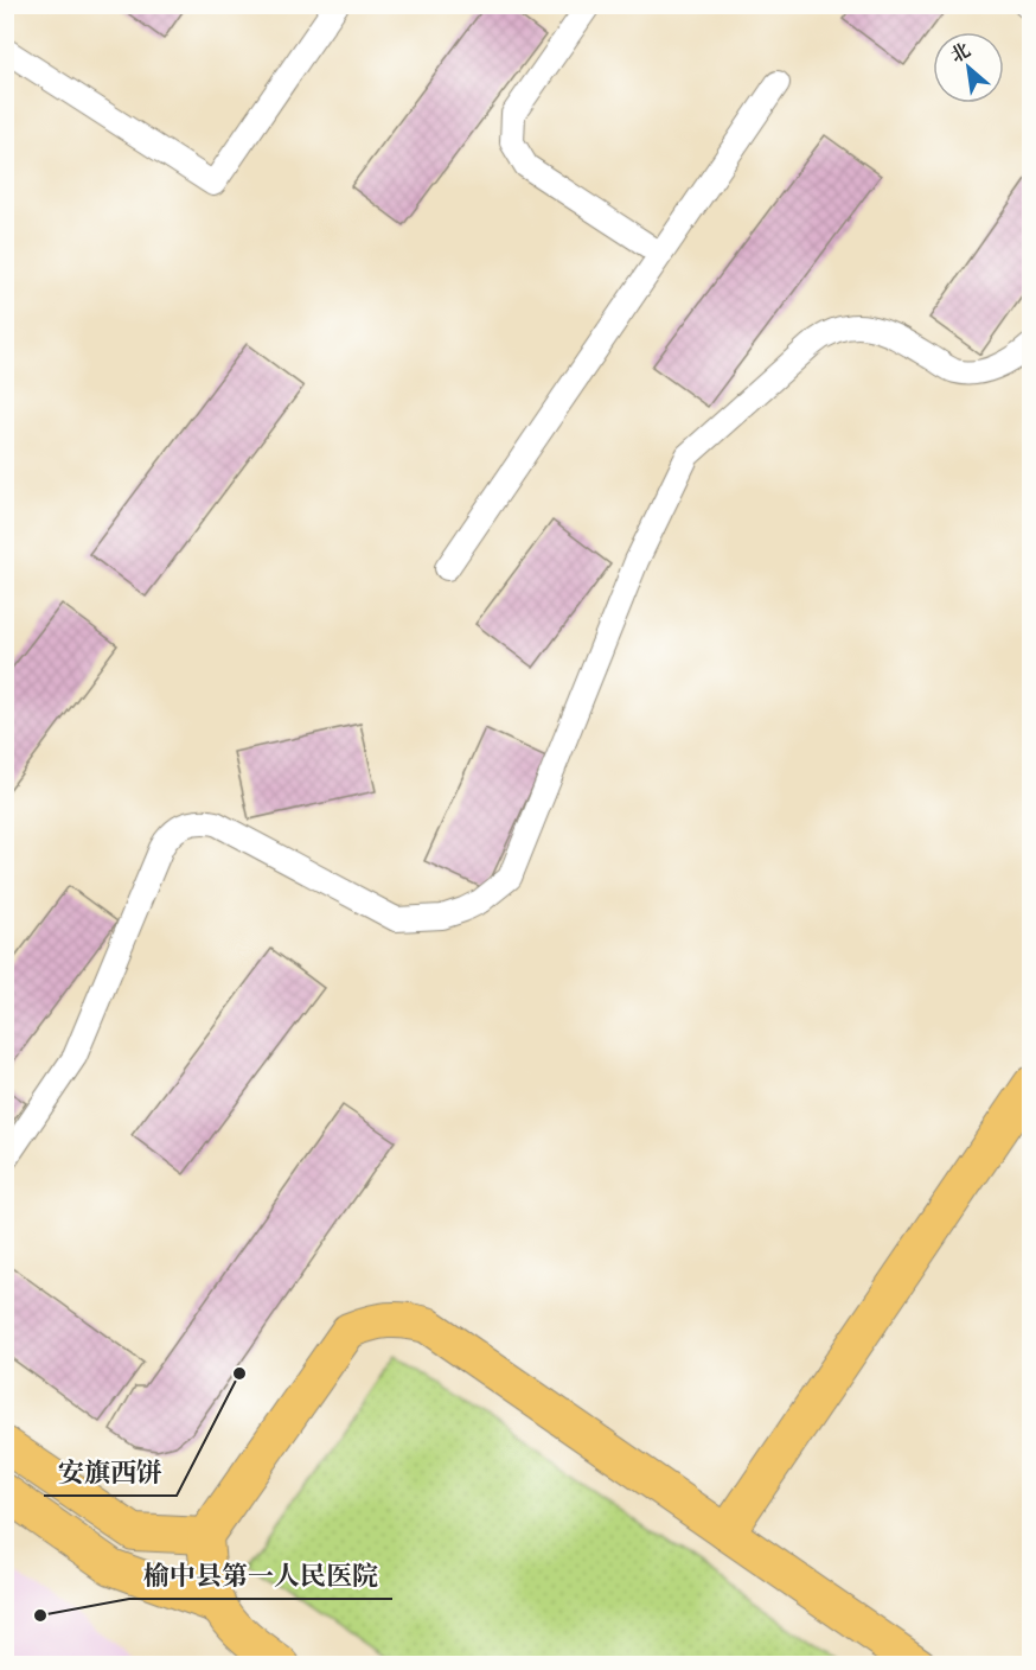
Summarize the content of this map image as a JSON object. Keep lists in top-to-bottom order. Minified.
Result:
{"places":["安旗西饼","榆中县第一人民医院"],"north":"top left"}
